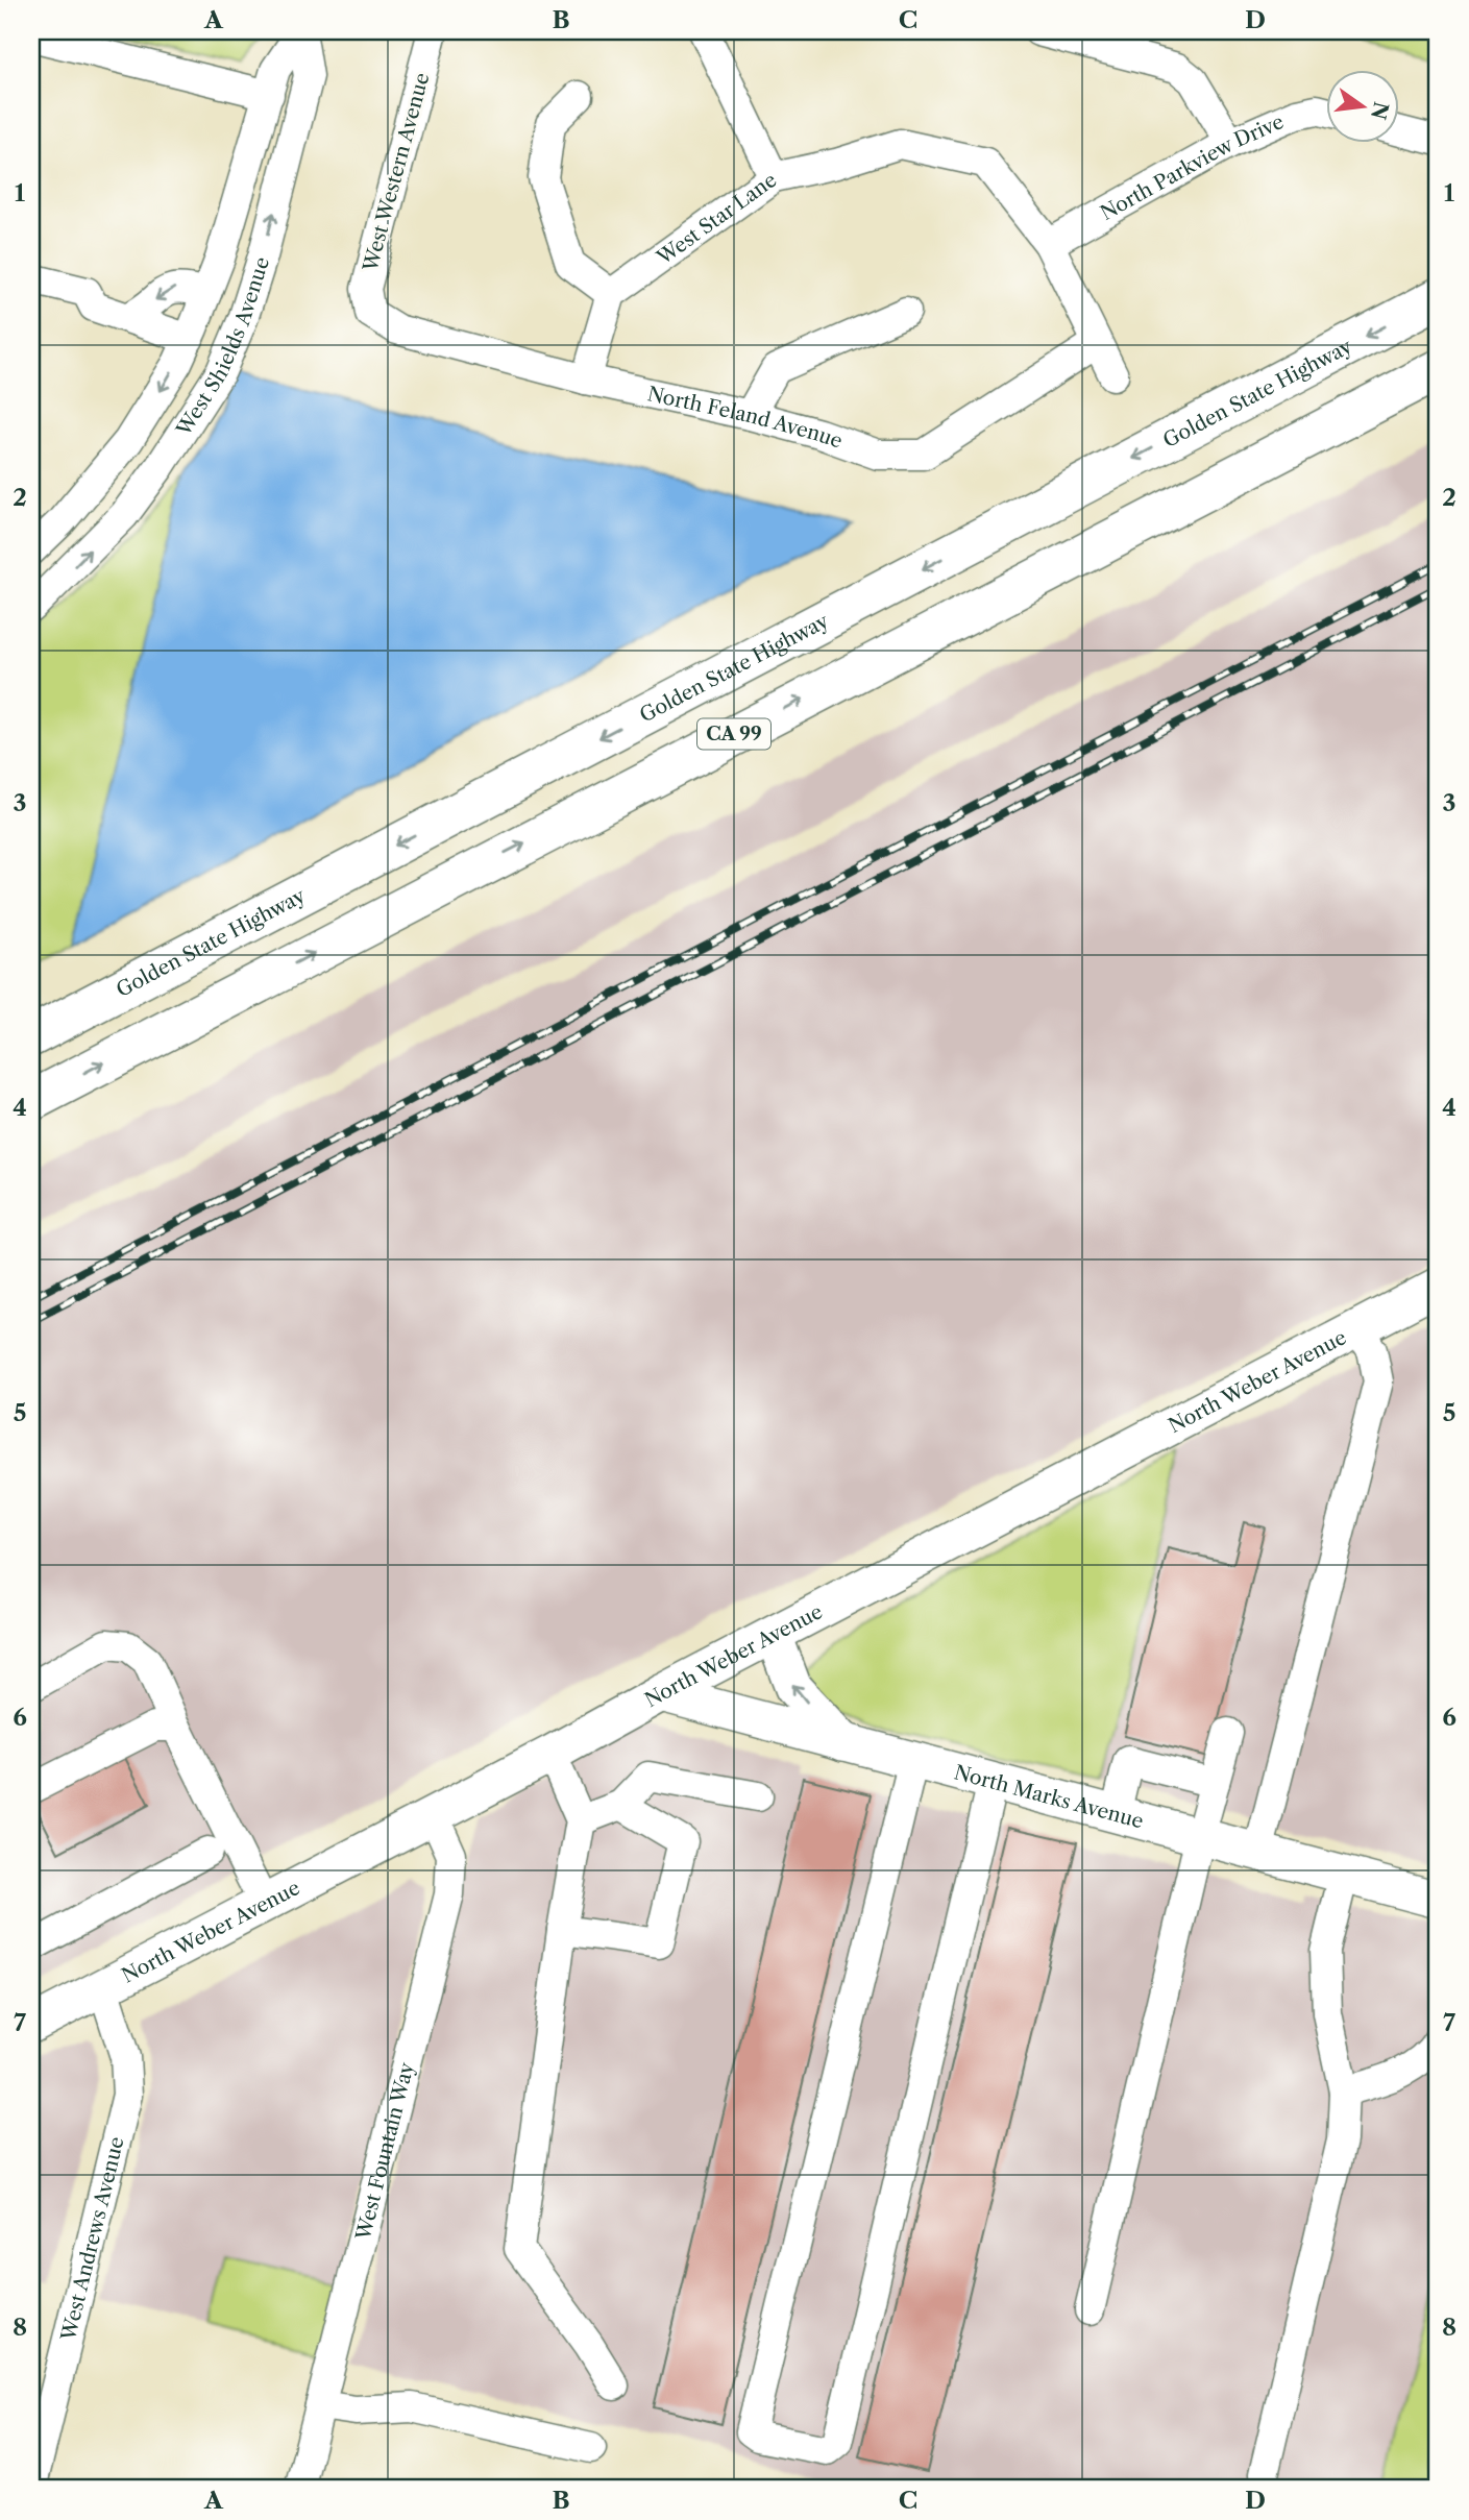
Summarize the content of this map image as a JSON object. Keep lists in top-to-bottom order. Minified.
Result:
{"streets":{"highway":["Golden State Highway","CA 99"],"main road":["North Weber Avenue","North Marks Avenue"],"street":["North Parkview Drive","West Western Avenue","West Star Lane","West Shields Avenue","North Feland Avenue","West Fountain Way","West Andrews Avenue"]},"crossings":[["North Parkview Drive","West Star Lane"],["West Western Avenue","North Feland Avenue"],["West Star Lane","North Feland Avenue"],["North Weber Avenue","North Marks Avenue"],["North Weber Avenue","West Fountain Way"],["North Weber Avenue","West Andrews Avenue"]],"north":"right","grid":{"columns":["A","B","C","D"],"rows":["1","2","3","4","5","6","7","8"]}}
